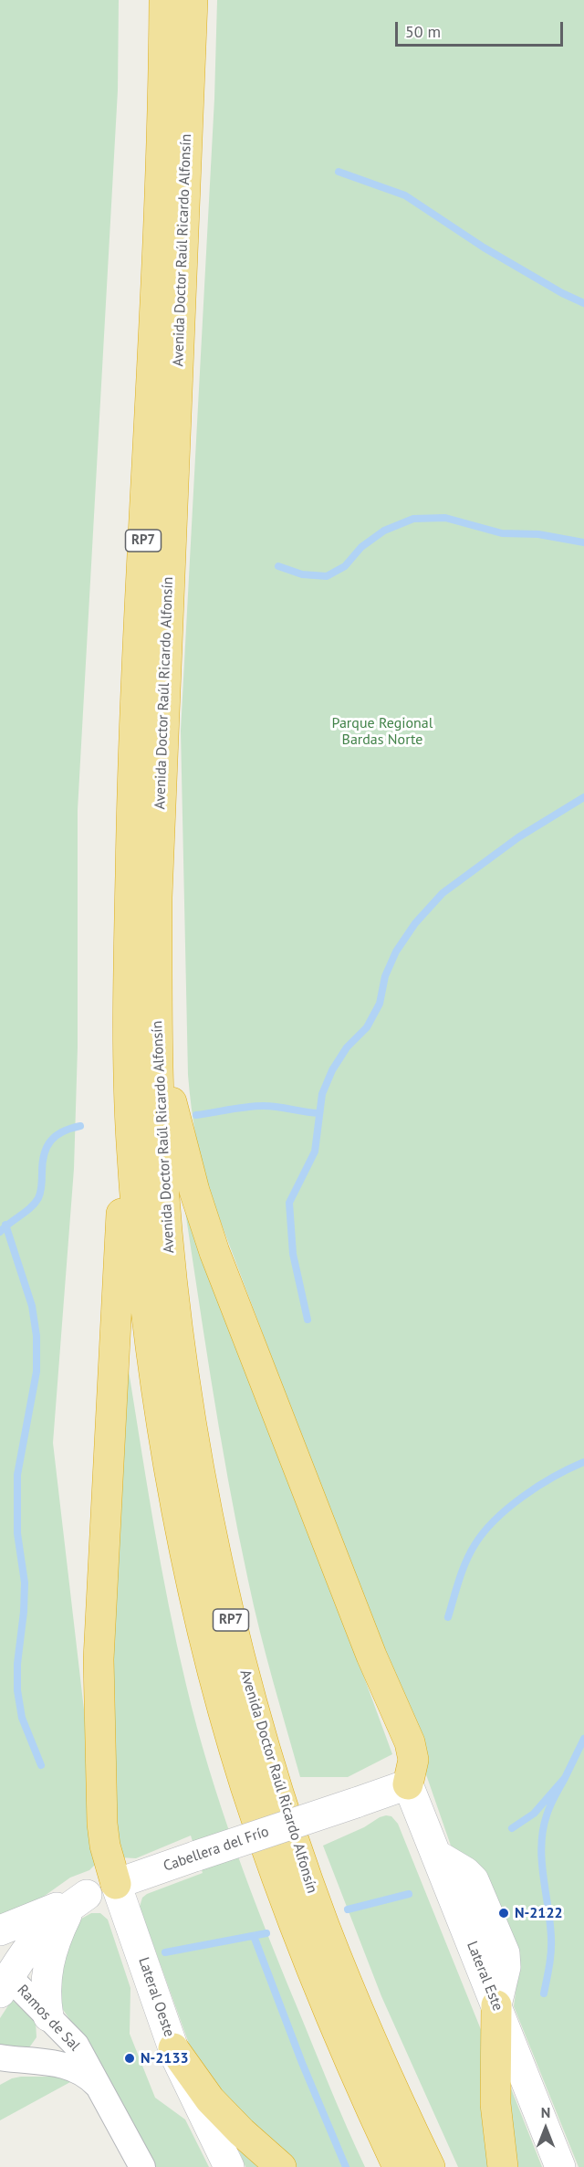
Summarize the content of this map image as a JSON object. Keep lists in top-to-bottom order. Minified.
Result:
{"streets":{"highway":["Avenida Doctor Raúl Ricardo Alfonsín","RP7"],"main road":["Cabellera del Frío","Lateral Este","Lateral Oeste"],"street":["Ramos de Sal"]},"crossings":[["Cabellera del Frío","Lateral Oeste"],["Cabellera del Frío","Ramos de Sal"]],"parks":["Parque Regional Bardas Norte"],"places":["N-2122","N-2133"],"scale_bar":"50 m","north":"top"}
